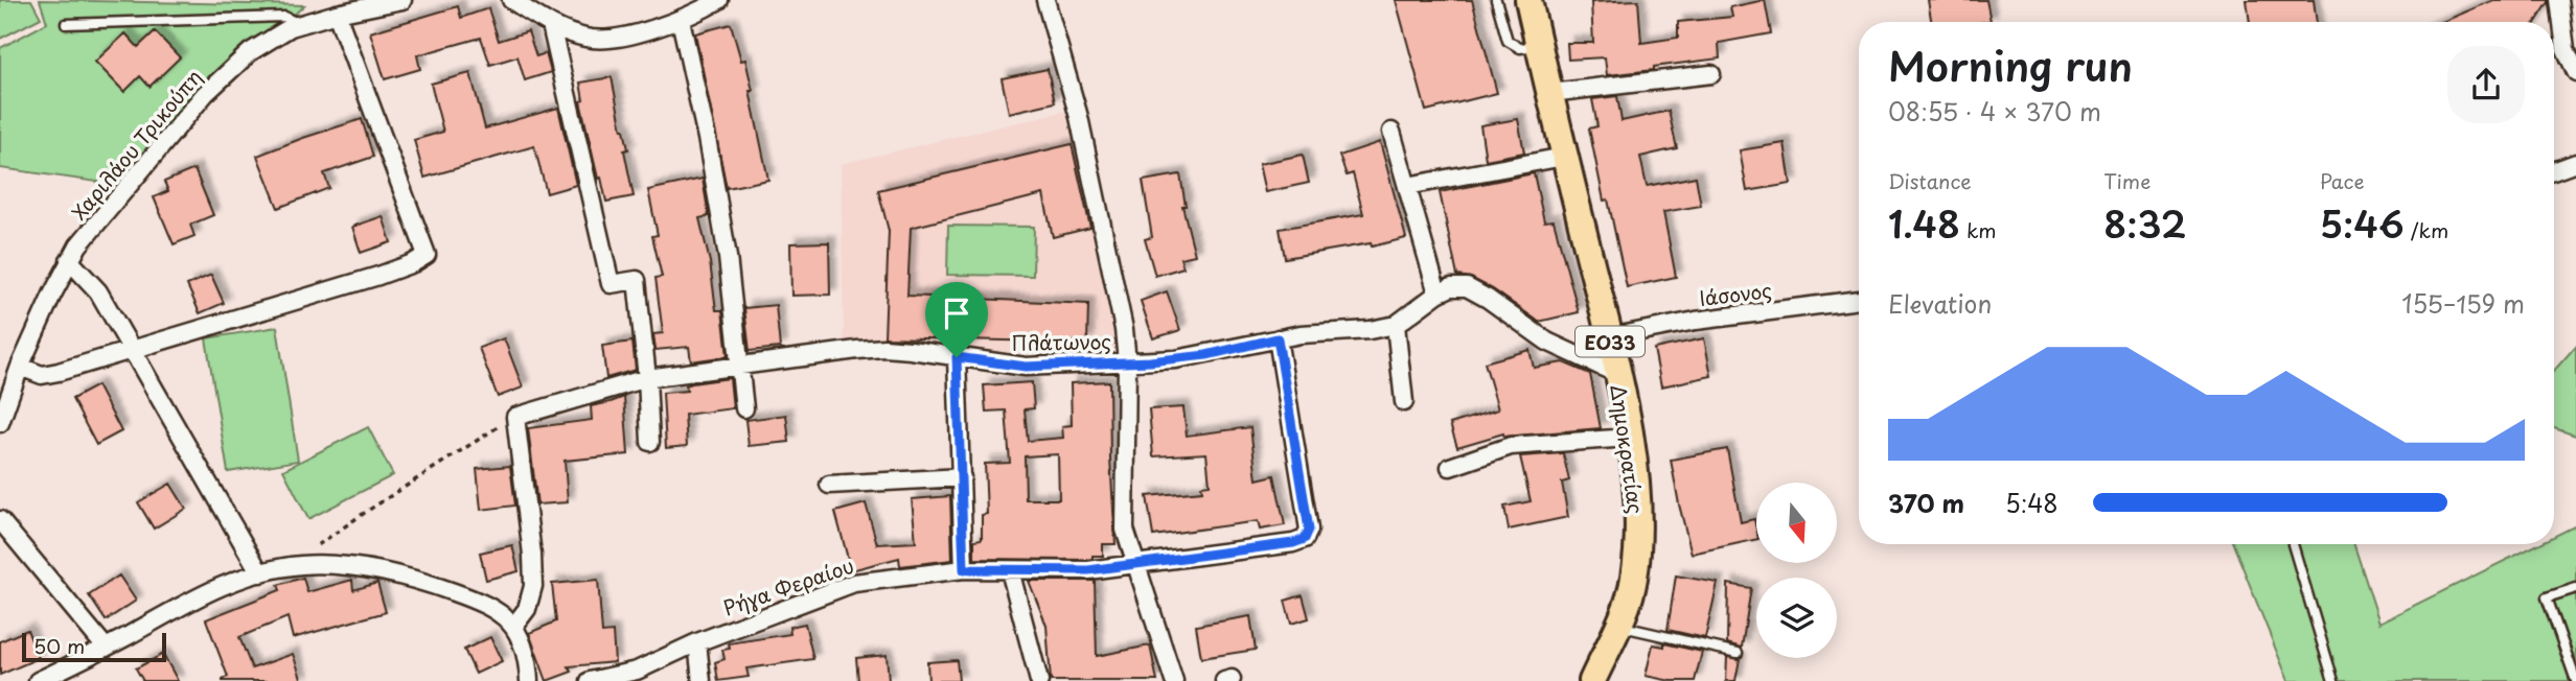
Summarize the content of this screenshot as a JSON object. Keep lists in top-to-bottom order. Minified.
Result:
{"streets":{"main road":["ΕΟ33","Δημοκρατίας"],"street":["Χαριλάου Τρικούπη","Ιάσονος","Πλάτωνος","Ρήγα Φεραίου"]},"crossings":[["Ιάσονος","Δημοκρατίας"],["Πλάτωνος","Ρήγα Φεραίου"]],"scale_bar":"50 m","north":"bottom","page":{"heading":["Morning run","08:55 · 4 × 370 m"],"stats":[["Distance","1.48 km"],["Time","8:32"],["Pace","5:46 /km"]],"chart":["Elevation","155–159 m"],"list":[{"name":"370 m","note":"5:48"}],"scale":"50 m"}}
